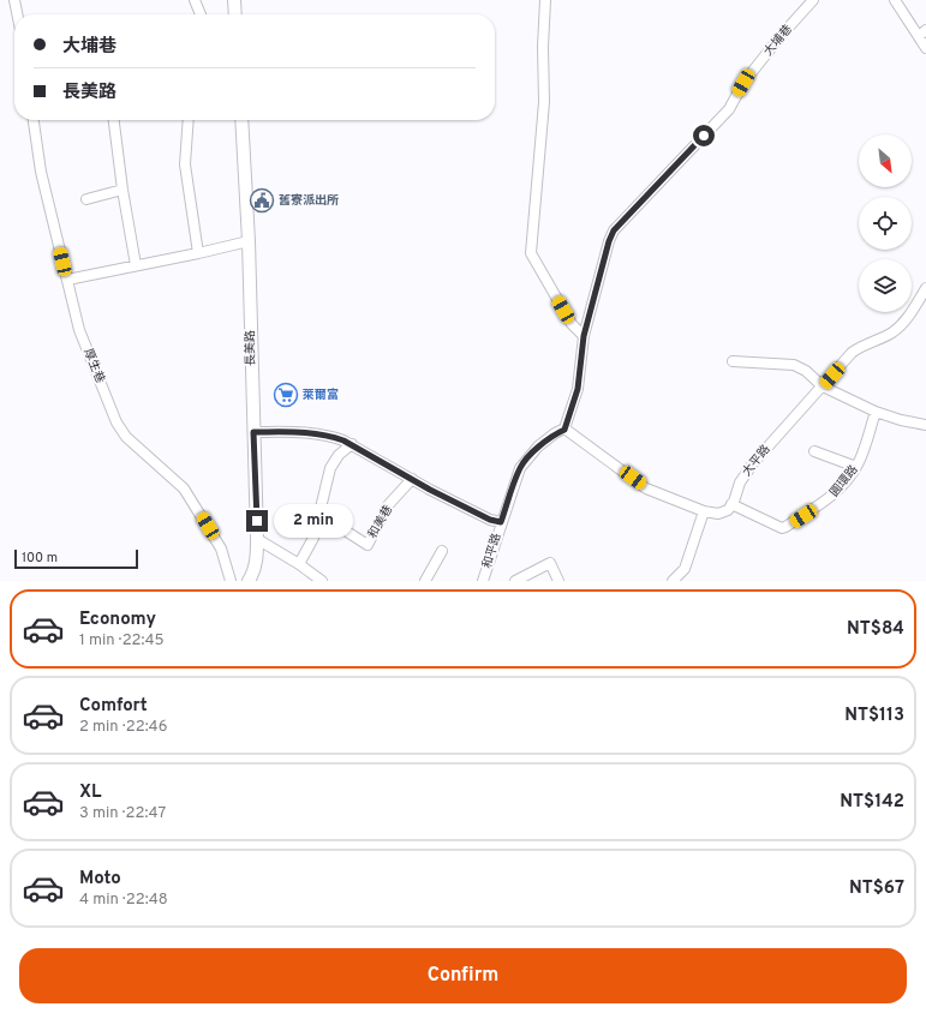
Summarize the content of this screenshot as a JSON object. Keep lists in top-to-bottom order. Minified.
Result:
{"streets":{"main road":["長美路"],"street":["大埔巷","厚生巷","大平路","圓環路","和美巷","和平路"]},"crossings":[["大埔巷","和平路"],["大平路","圓環路"]],"places":{"public building":["舊寮派出所"],"supermarket":["萊爾富"]},"scale_bar":"100 m","north":"bottom right","page":{"banner":["大埔巷","長美路"],"bubble":"2 min","scale":"100 m","list":[{"name":"Economy","note":"1 min · 22:45","value":"NT$84"},{"name":"Comfort","note":"2 min · 22:46","value":"NT$113"},{"name":"XL","note":"3 min · 22:47","value":"NT$142"},{"name":"Moto","note":"4 min · 22:48","value":"NT$67"}],"buttons":"Confirm"}}
